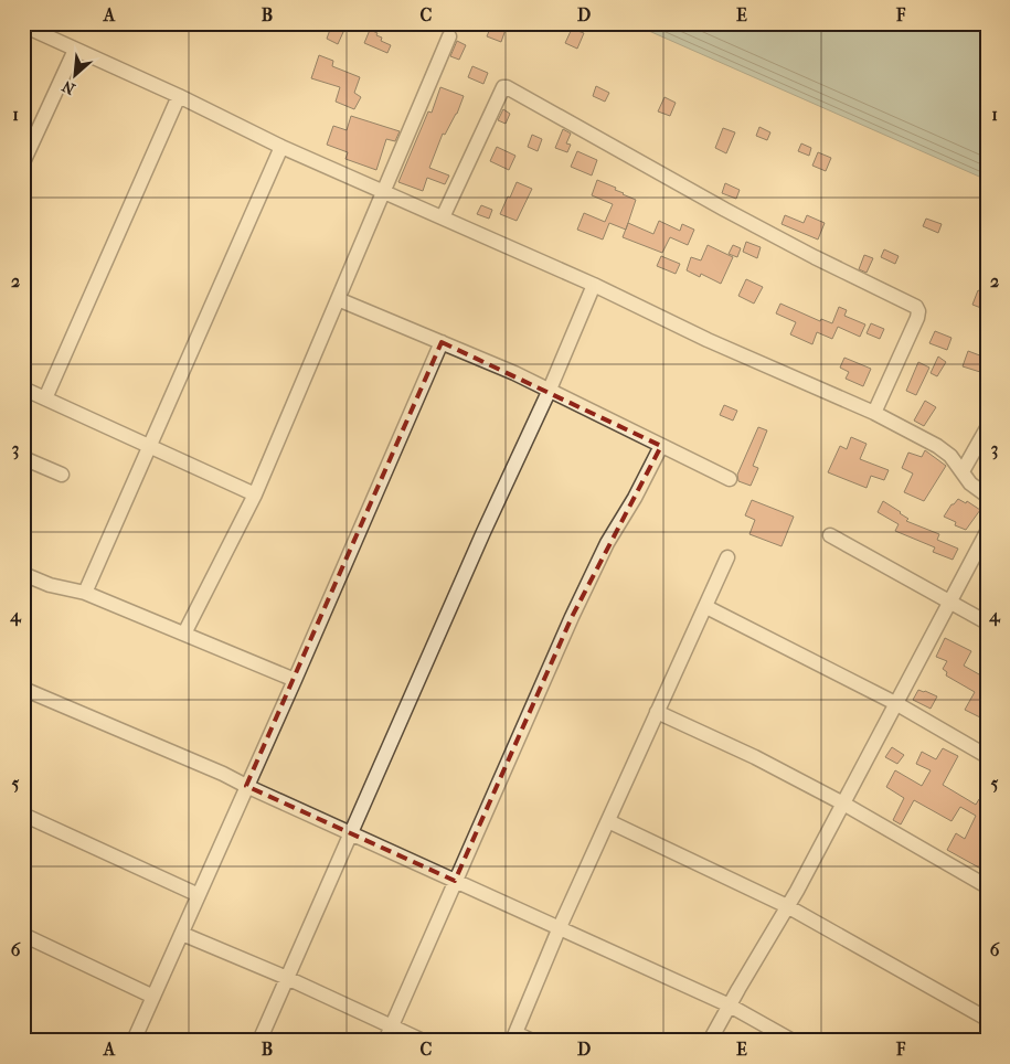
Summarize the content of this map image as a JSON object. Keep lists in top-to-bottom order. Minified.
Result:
{"north":"bottom left","grid":{"columns":["A","B","C","D","E","F"],"rows":["1","2","3","4","5","6"]}}
